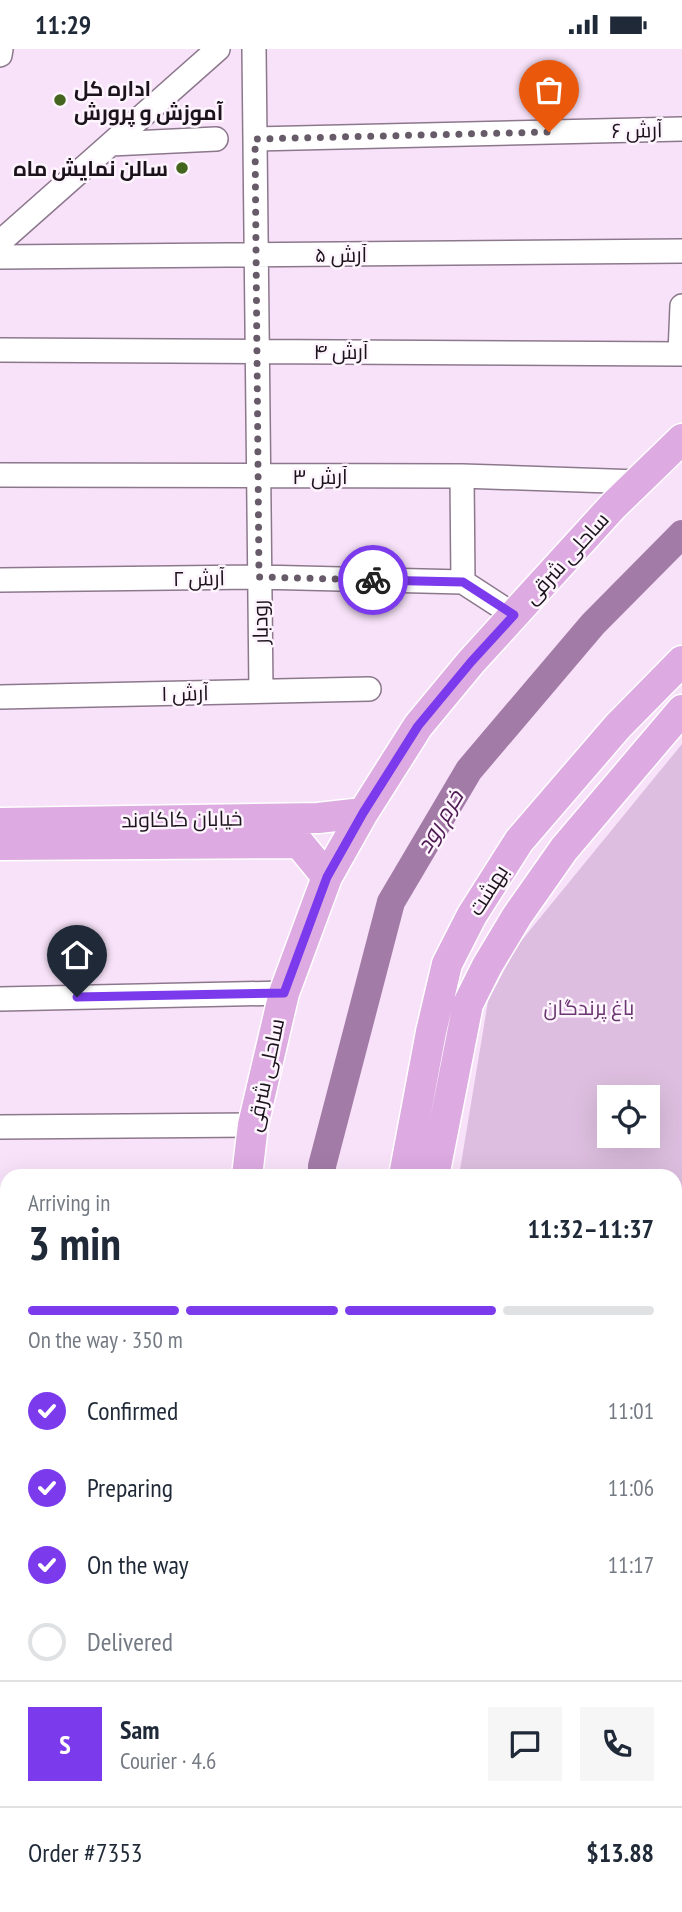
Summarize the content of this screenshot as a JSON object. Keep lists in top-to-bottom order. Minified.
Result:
{"streets":{"main road":["ساحلی شرقی","خیابان کاکاوند","بهشت"],"street":["آرش ۶","آرش ۵","آرش ۴","آرش ۳","آرش ۲","رودبار","آرش ۱"]},"crossings":[["آرش ۶","رودبار"],["آرش ۵","رودبار"],["آرش ۴","رودبار"],["آرش ۳","ساحلی شرقی"],["آرش ۳","رودبار"],["ساحلی شرقی","خیابان کاکاوند"],["آرش ۲","رودبار"],["رودبار","آرش ۱"]],"water":["خرم رود"],"parks":["باغ پرندگان"],"places":["اداره کل آموزش و پرورش","سالن نمایش ماه"],"page":{"status":"11:29","heading":["3 min","Arriving in","11:32–11:37"],"panel":["Sam","Courier · 4.6","Order #7353","$13.88"],"bar":"On the way · 350 m","list":[["Confirmed","11:01"],["Preparing","11:06"],["On the way","11:17"],"Delivered"],"round":"S"}}
